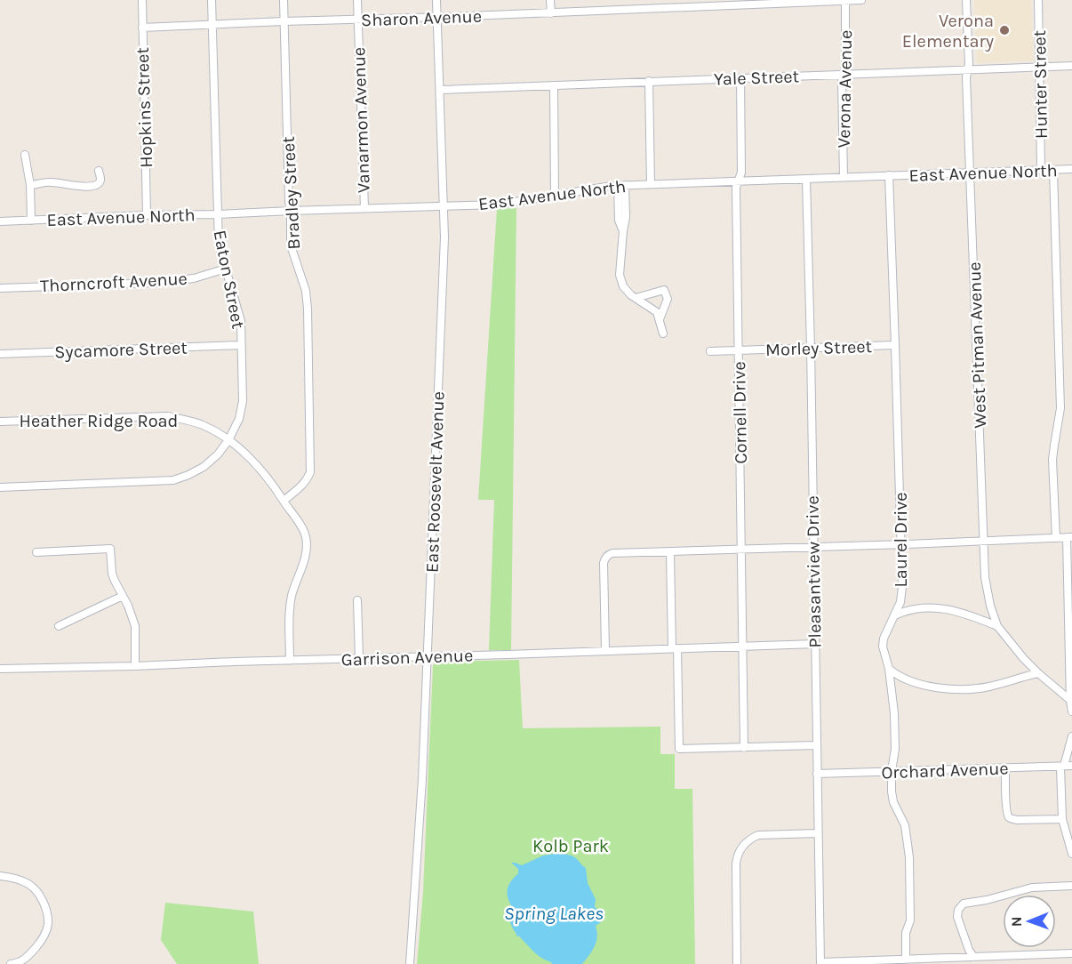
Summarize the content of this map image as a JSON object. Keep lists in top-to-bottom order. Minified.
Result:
{"streets":{"street":["Sharon Avenue","Yale Street","Hunter Street","Verona Avenue","Hopkins Street","Vanarmon Avenue","East Avenue North","Bradley Street","Eaton Street","Thorncroft Avenue","West Pitman Avenue","Morley Street","Sycamore Street","Cornell Drive","Heather Ridge Road","East Roosevelt Avenue","Laurel Drive","Pleasantview Drive","Garrison Avenue","Orchard Avenue"]},"crossings":[["Sharon Avenue","Verona Avenue"],["Sharon Avenue","Hopkins Street"],["Sharon Avenue","Vanarmon Avenue"],["Sharon Avenue","Bradley Street"],["Sharon Avenue","Eaton Street"],["Sharon Avenue","East Roosevelt Avenue"],["Yale Street","Hunter Street"],["Yale Street","Verona Avenue"],["Yale Street","West Pitman Avenue"],["Yale Street","Cornell Drive"],["Yale Street","East Roosevelt Avenue"],["Hunter Street","East Avenue North"],["Verona Avenue","East Avenue North"],["Hopkins Street","East Avenue North"],["Vanarmon Avenue","East Avenue North"],["East Avenue North","Bradley Street"],["East Avenue North","Eaton Street"],["East Avenue North","West Pitman Avenue"],["East Avenue North","Cornell Drive"],["East Avenue North","East Roosevelt Avenue"],["East Avenue North","Laurel Drive"],["East Avenue North","Pleasantview Drive"],["Bradley Street","Heather Ridge Road"],["Eaton Street","Thorncroft Avenue"],["Eaton Street","Sycamore Street"],["Eaton Street","Heather Ridge Road"],["Morley Street","Cornell Drive"],["Morley Street","Laurel Drive"],["Morley Street","Pleasantview Drive"],["Cornell Drive","Garrison Avenue"],["Heather Ridge Road","Garrison Avenue"],["East Roosevelt Avenue","Garrison Avenue"],["Laurel Drive","Orchard Avenue"],["Pleasantview Drive","Garrison Avenue"],["Pleasantview Drive","Orchard Avenue"]],"water":["Spring Lakes"],"parks":["Kolb Park"],"places":["Verona Elementary"],"north":"left"}
